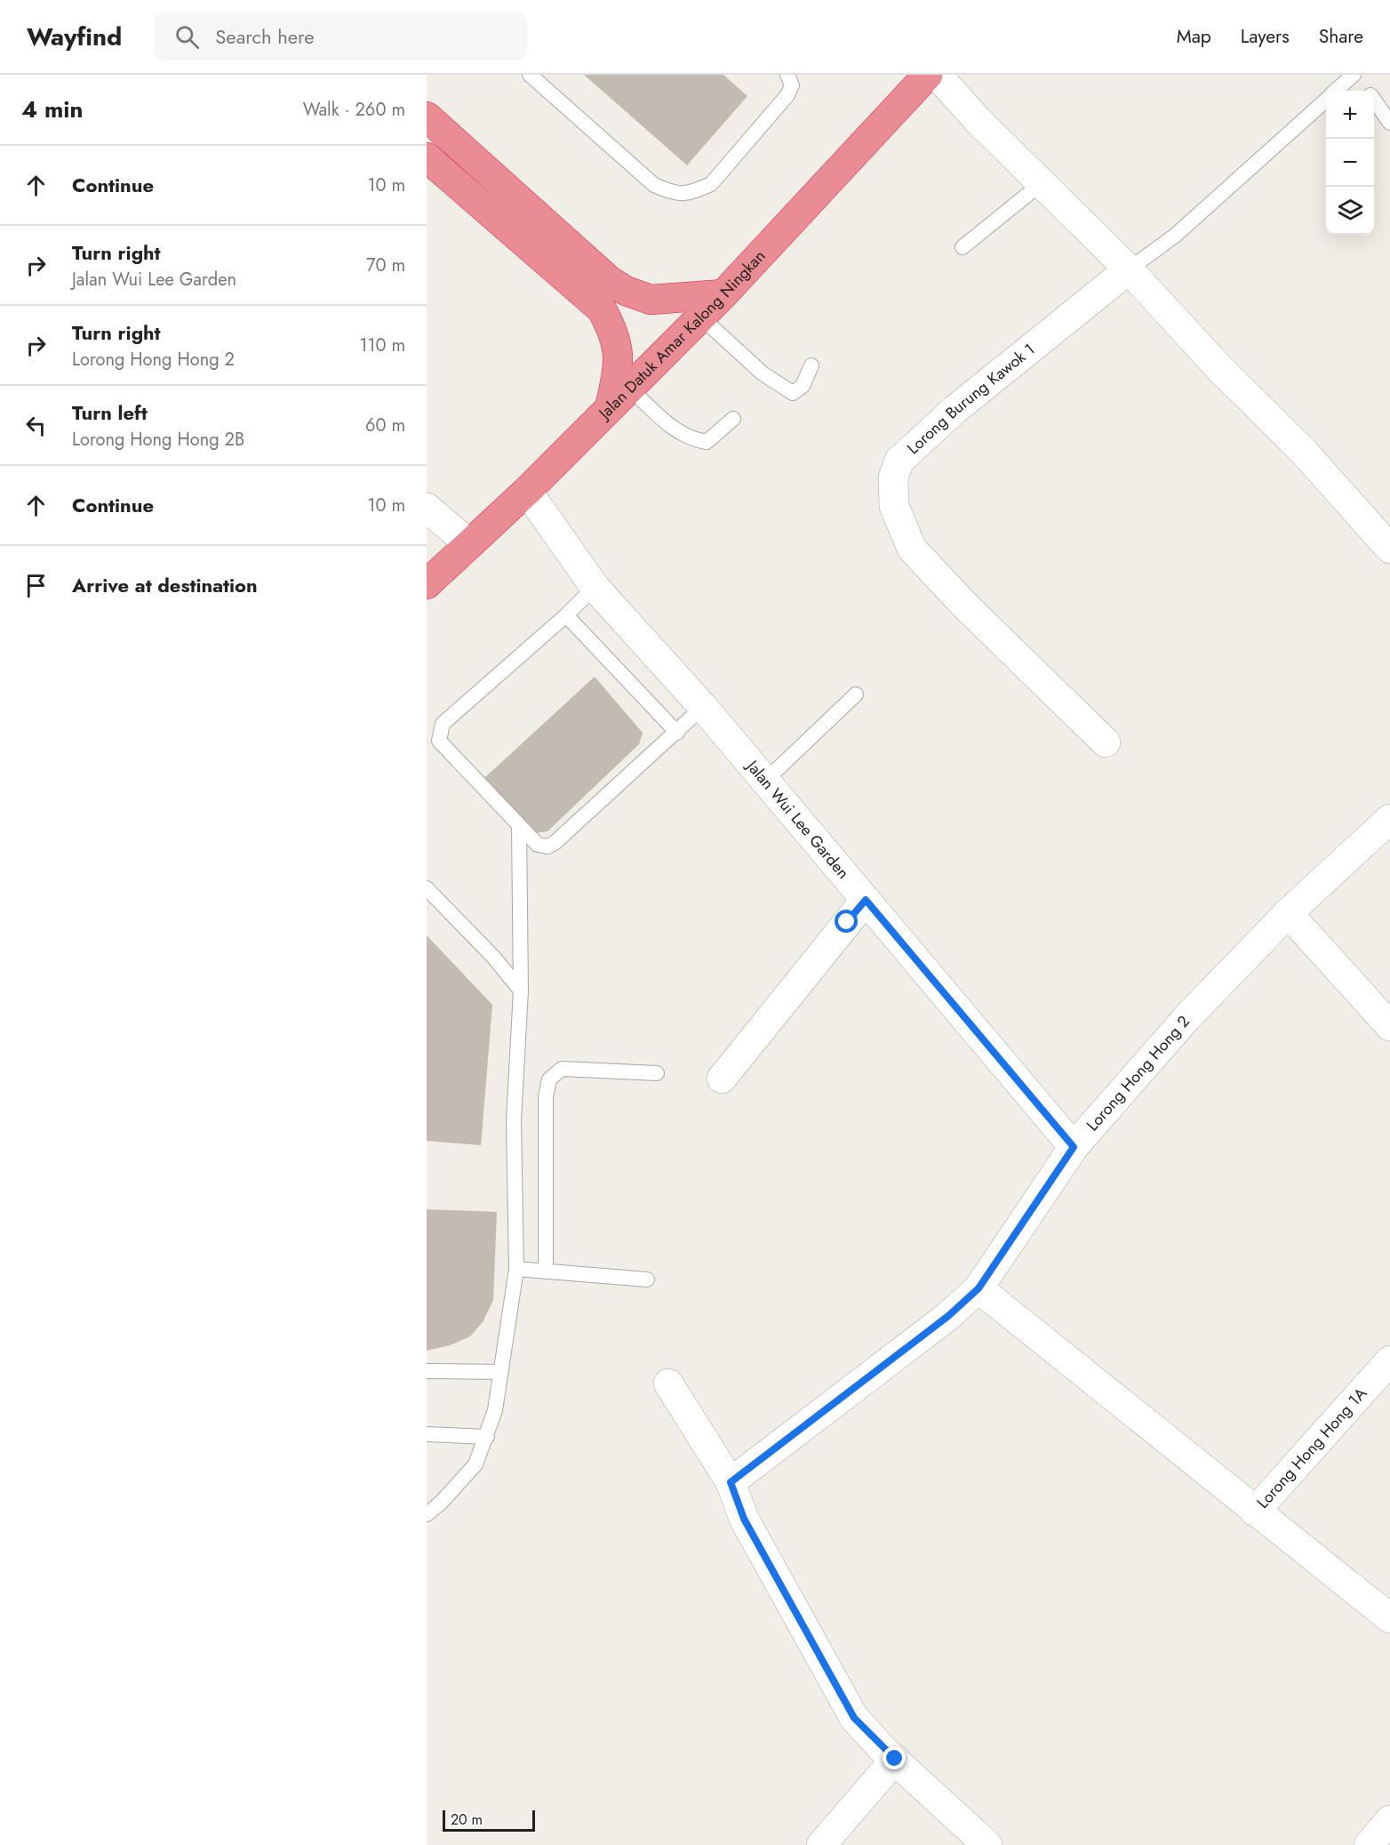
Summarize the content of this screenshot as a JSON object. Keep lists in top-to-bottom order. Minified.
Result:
{"streets":{"highway":["Jalan Datuk Amar Kalong Ningkan"],"street":["Lorong Burung Kawok 1","Jalan Wui Lee Garden","Lorong Hong Hong 2","Lorong Hong Hong 1A"]},"crossings":[["Jalan Datuk Amar Kalong Ningkan","Jalan Wui Lee Garden"],["Jalan Wui Lee Garden","Lorong Hong Hong 2"]],"scale_bar":"20 m","page":{"header":"Wayfind","search":"Search here","nav":["Map","Layers","Share"],"heading":["4 min","Walk · 260 m"],"map_buttons":["+","−"],"list":[["Continue","10 m"],["Turn right","Jalan Wui Lee Garden","70 m"],["Turn right","Lorong Hong Hong 2","110 m"],["Turn left","Lorong Hong Hong 2B","60 m"],["Continue","10 m"],"Arrive at destination"],"scale":"20 m"}}
